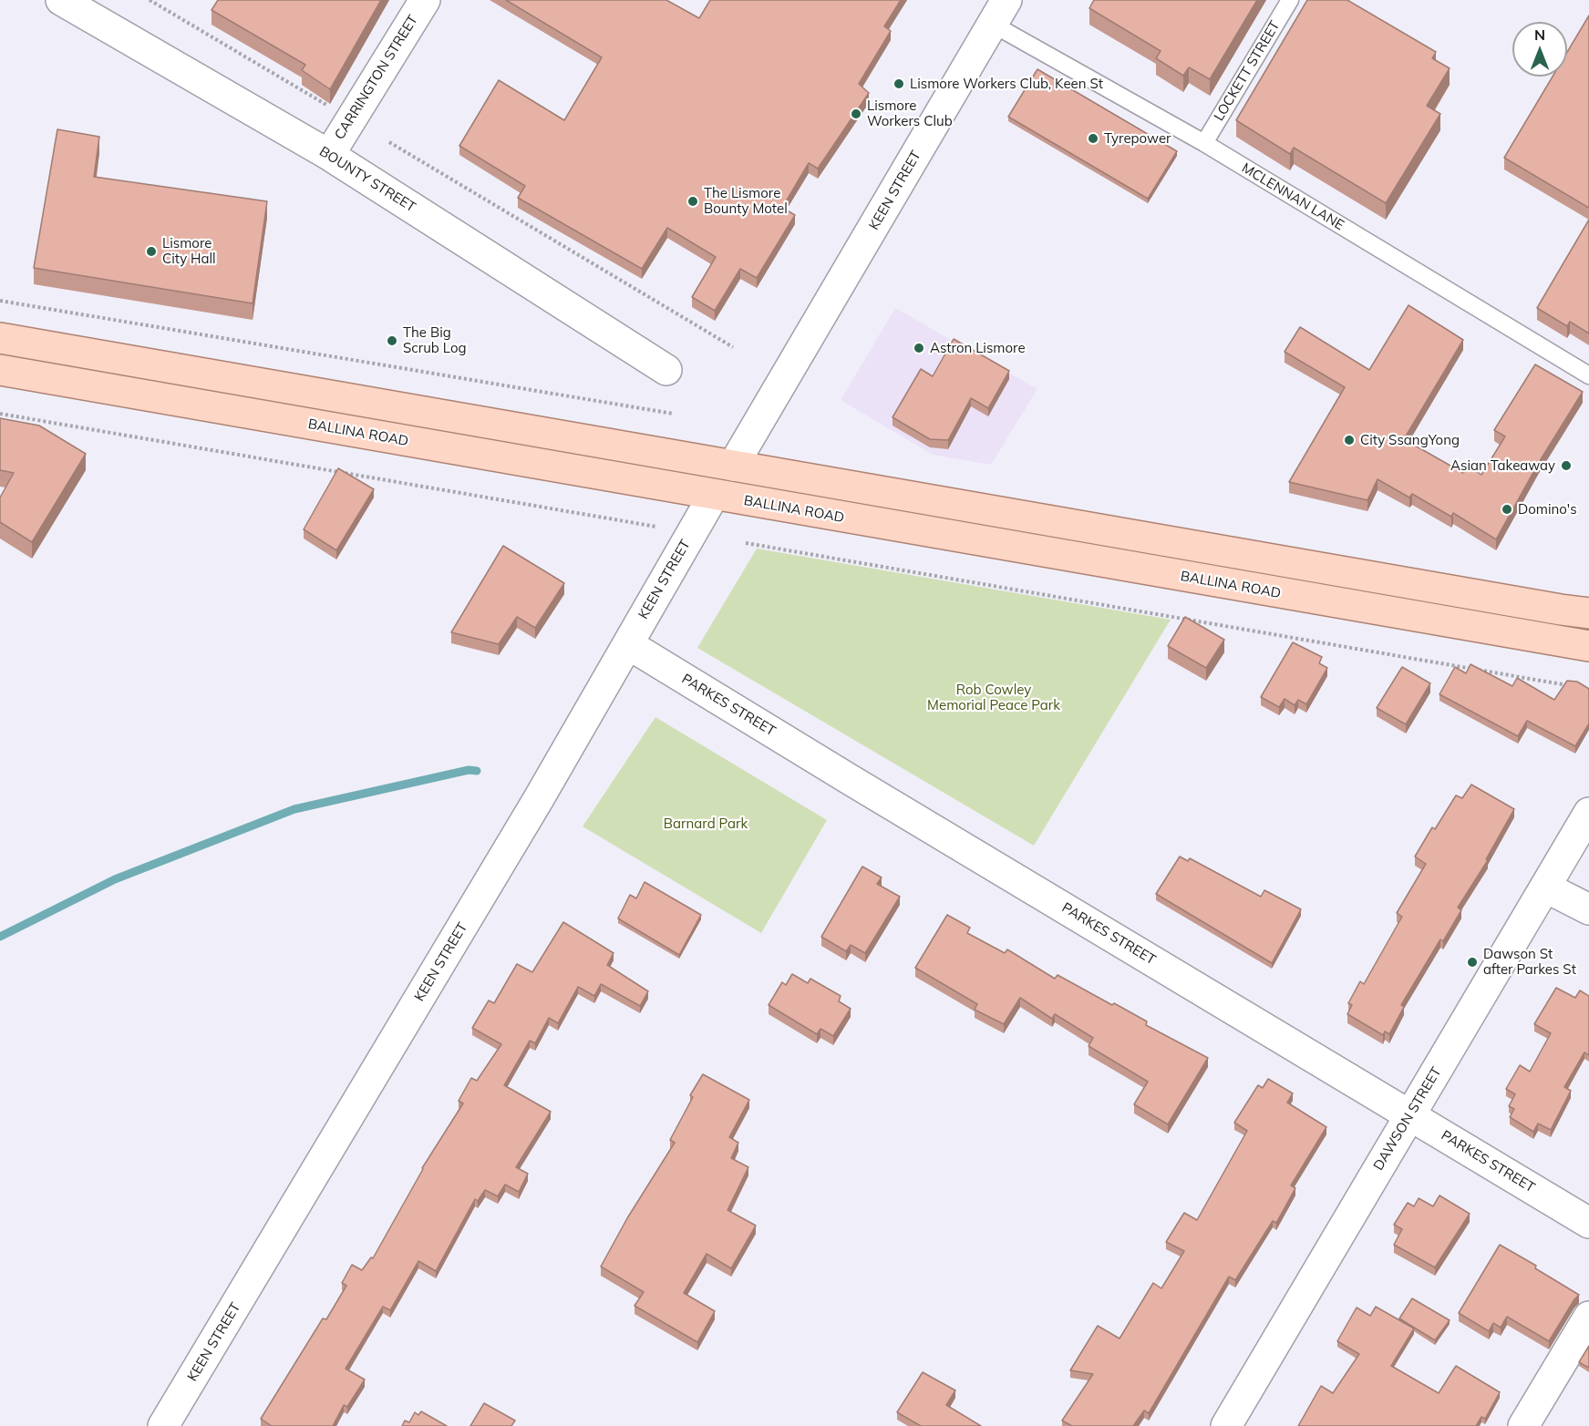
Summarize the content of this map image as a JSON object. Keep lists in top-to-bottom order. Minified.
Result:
{"streets":{"main road":["BALLINA ROAD"],"street":["CARRINGTON STREET","BOUNTY STREET","KEEN STREET","PARKES STREET","DAWSON STREET"],"lane":["LOCKETT STREET","MCLENNAN LANE"]},"crossings":[["LOCKETT STREET","MCLENNAN LANE"],["CARRINGTON STREET","BOUNTY STREET"],["KEEN STREET","MCLENNAN LANE"],["KEEN STREET","BALLINA ROAD"],["KEEN STREET","PARKES STREET"],["PARKES STREET","DAWSON STREET"]],"parks":["Rob Cowley Memorial Peace Park","Barnard Park"],"places":["Lismore Workers Club, Keen St","Lismore Workers Club","Tyrepower","The Lismore Bounty Motel","Lismore City Hall","The Big Scrub Log","Astron Lismore","City SsangYong","Asian Takeaway","Domino's","Dawson St after Parkes St"],"north":"top"}
